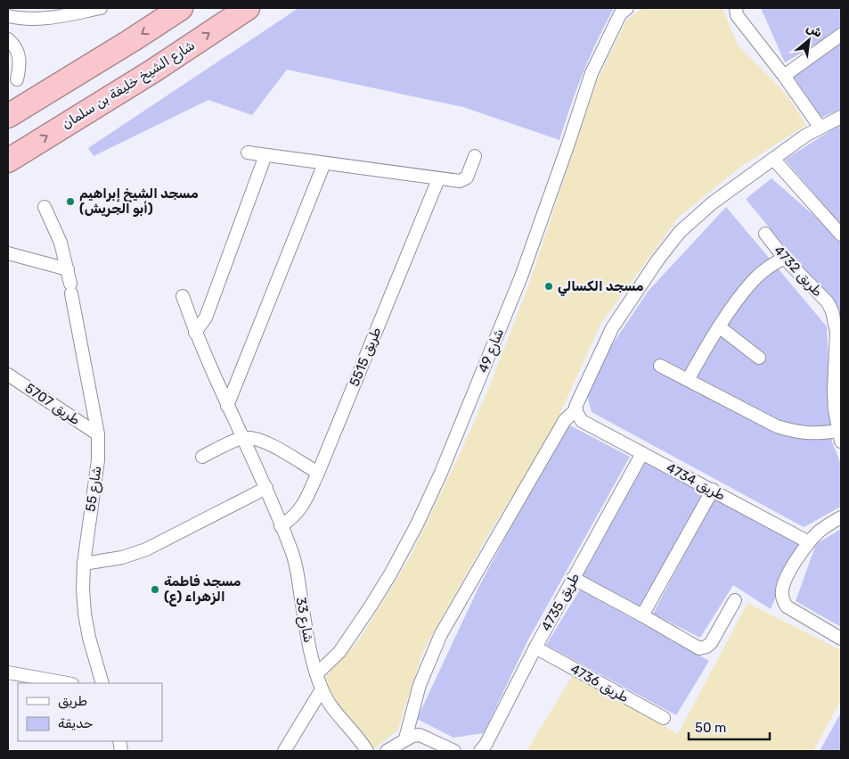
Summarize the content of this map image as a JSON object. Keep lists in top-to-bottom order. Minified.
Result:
{"streets":{"highway":["شارع الشيخ خليفة بن سلمان"],"street":["طريق 4732","شارع 49","طريق 5515","طريق 5707","طريق 4734","شارع 55","طريق 4735","شارع 33","طريق 4736"]},"crossings":[["شارع 49","شارع 33"],["طريق 5515","شارع 33"],["طريق 5707","شارع 55"],["طريق 4734","طريق 4735"],["طريق 4735","طريق 4736"]],"places":["مسجد الشيخ إبراهيم (أبو الجريش)","مسجد الكسالي","مسجد فاطمة الزهراء (ع)"],"legend":["طريق","حديقة"],"scale_bar":"50 m","north":"top right"}
